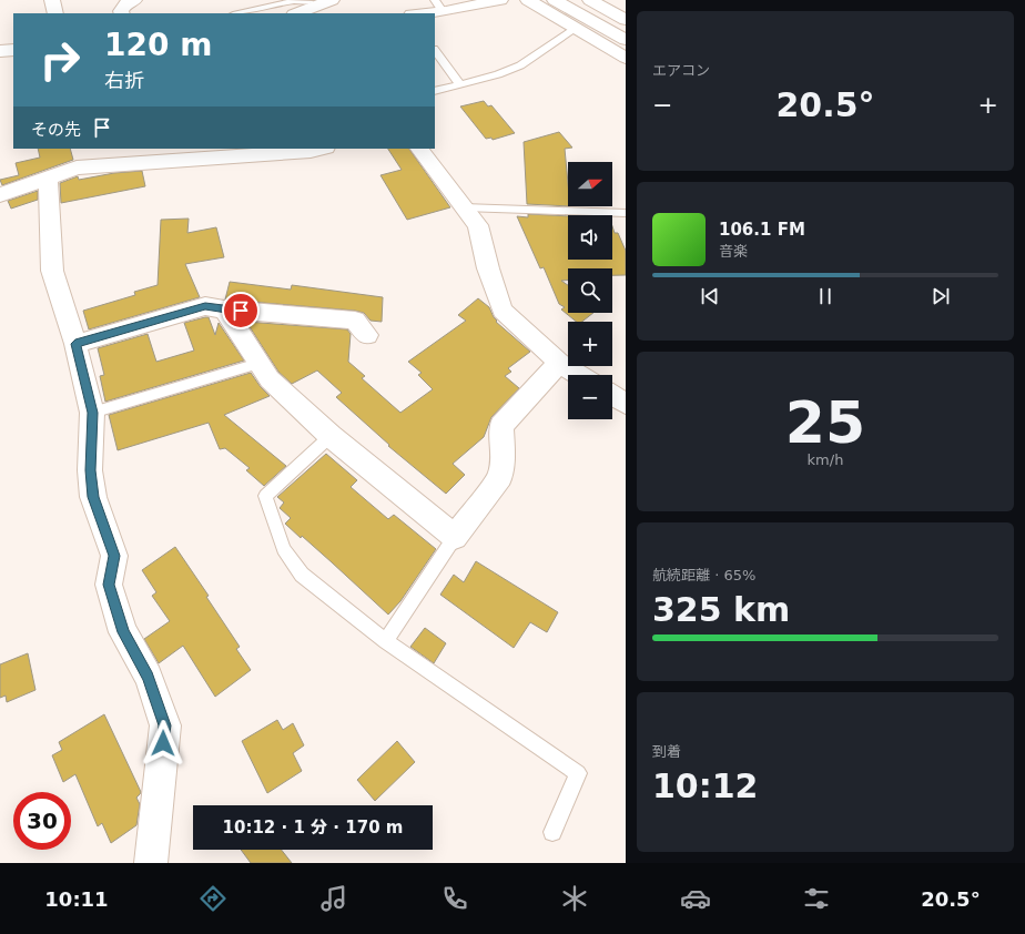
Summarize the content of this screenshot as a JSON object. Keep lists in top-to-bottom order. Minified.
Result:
{"north":"right","page":{"tile":["エアコン",["25","km/h"],["航続距離 · 65%","325 km"],["到着","10:12"]],"turn":["120 m","右折"],"heat":["−","20.5°","+"],"then":"その先","map_buttons":["+","−"],"song":["106.1 FM","音楽"],"limit":"30","trip":"10:12 · 1 分 · 170 m","tabs":["10:11","20.5°"]}}
